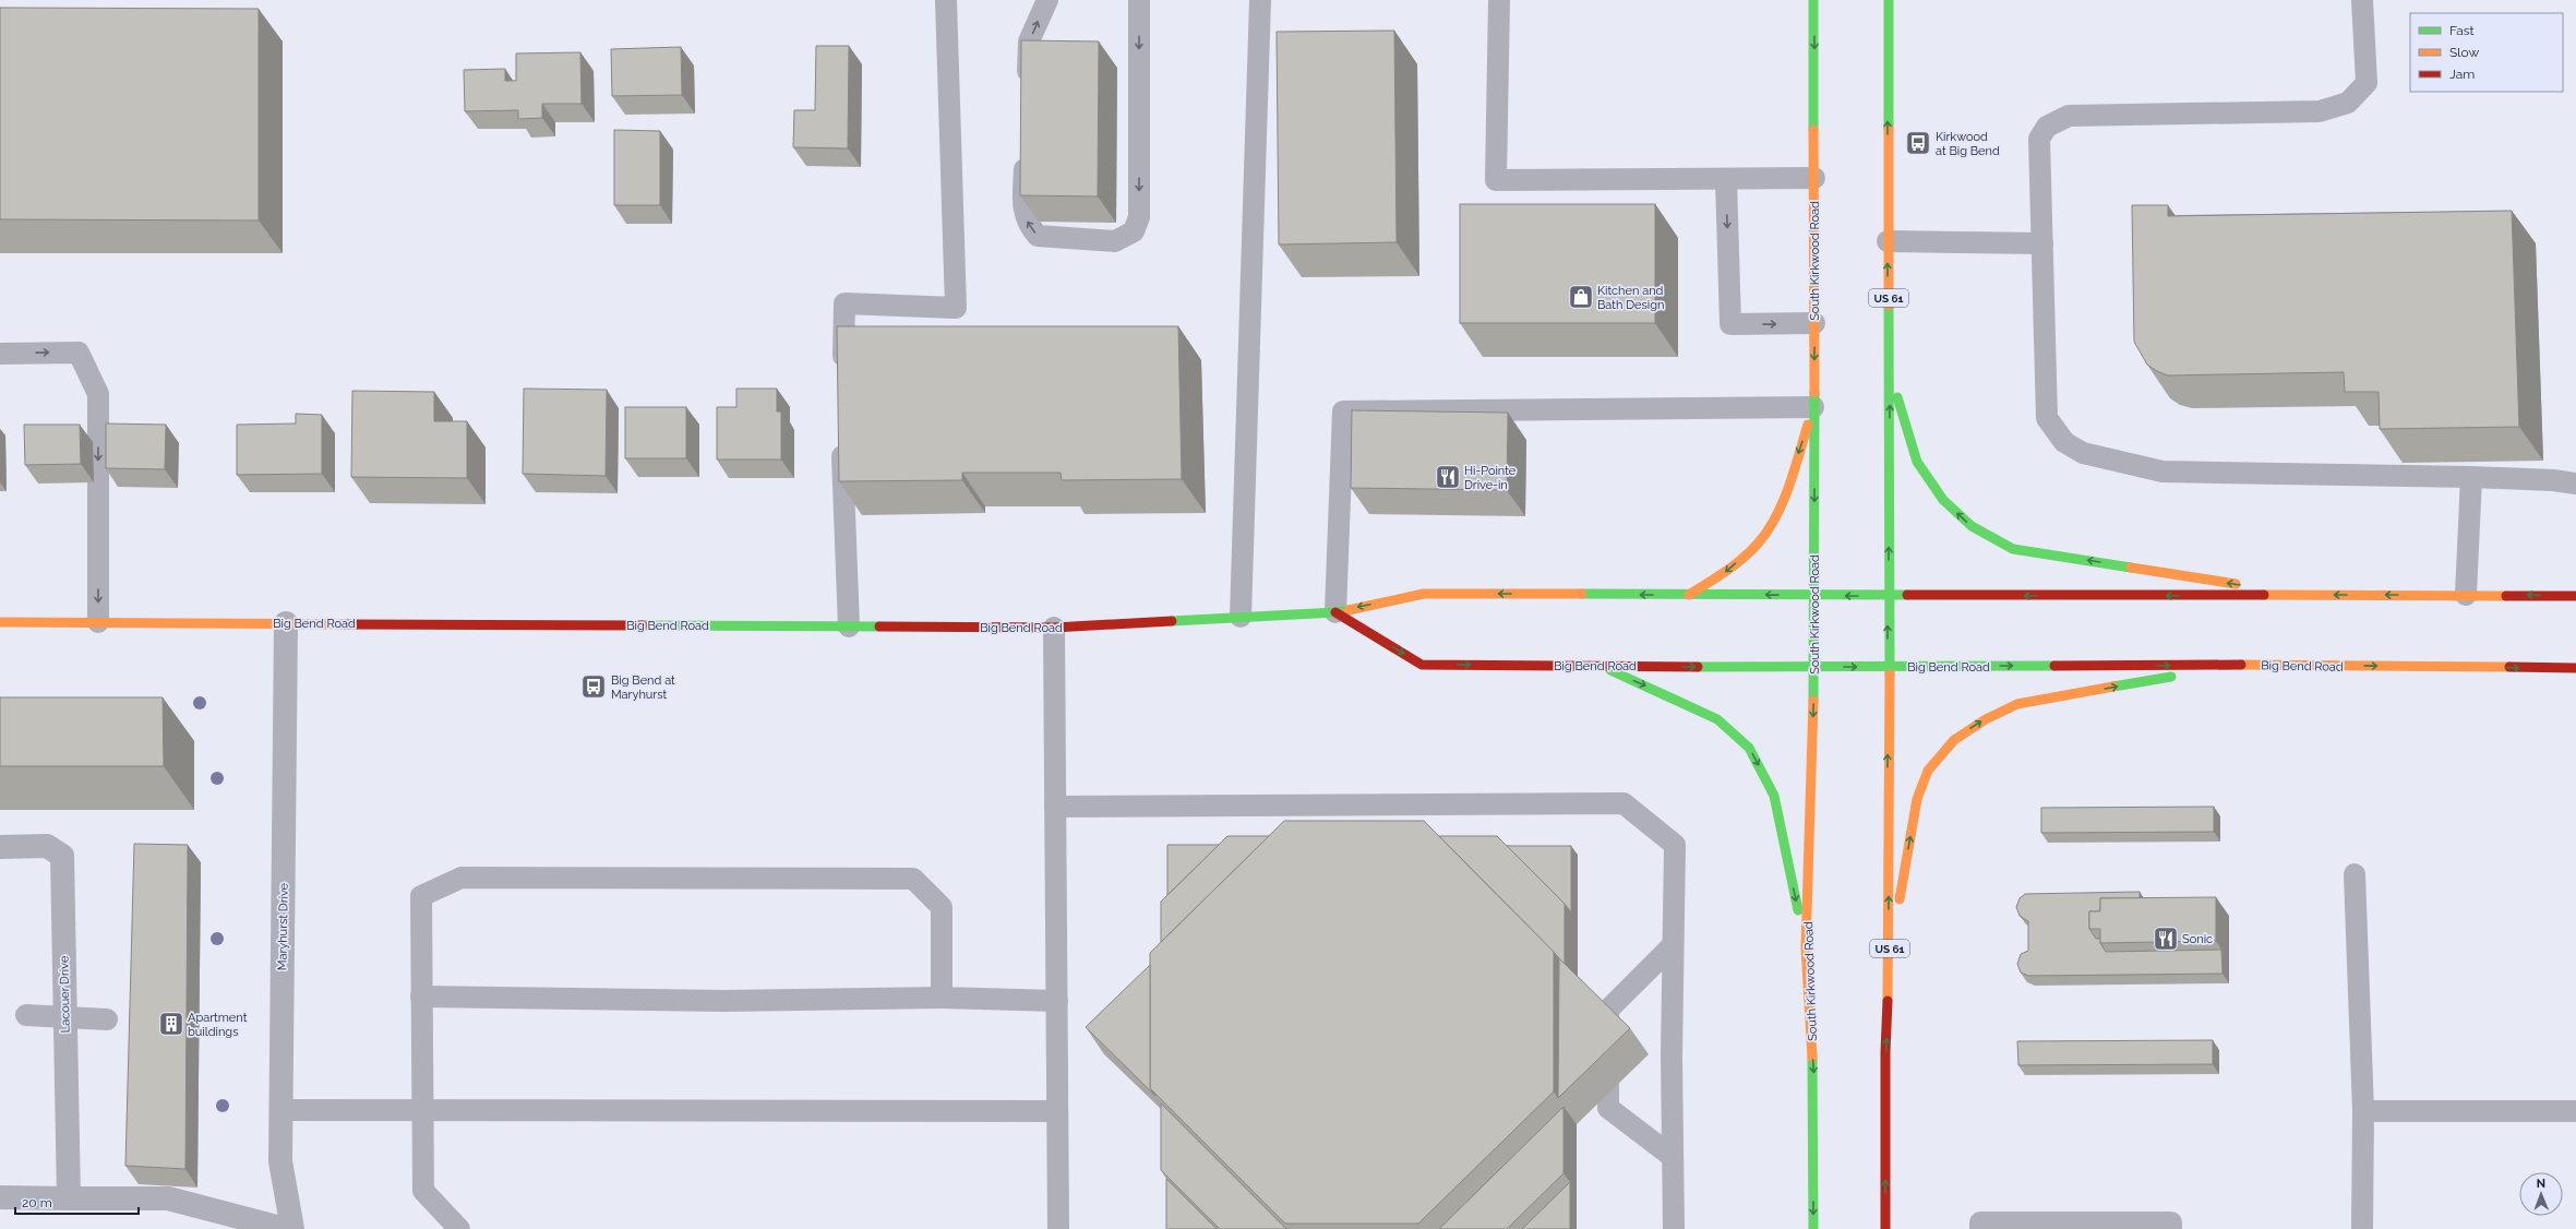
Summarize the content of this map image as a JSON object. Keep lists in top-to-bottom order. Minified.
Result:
{"streets":{"main road":["South Kirkwood Road","US 61","Big Bend Road"],"street":["Maryhurst Drive","Lacouer Drive"]},"crossings":[["South Kirkwood Road","Big Bend Road"],["US 61","Big Bend Road"],["Big Bend Road","Maryhurst Drive"]],"places":{"bus stop":["Kirkwood at Big Bend","Big Bend at Maryhurst"],"shop":["Kitchen and Bath Design"],"restaurant":["Hi-Pointe Drive-in","Sonic"],"building":["Apartment buildings"]},"legend":["Fast","Slow","Jam"],"scale_bar":"20 m","north":"top"}
